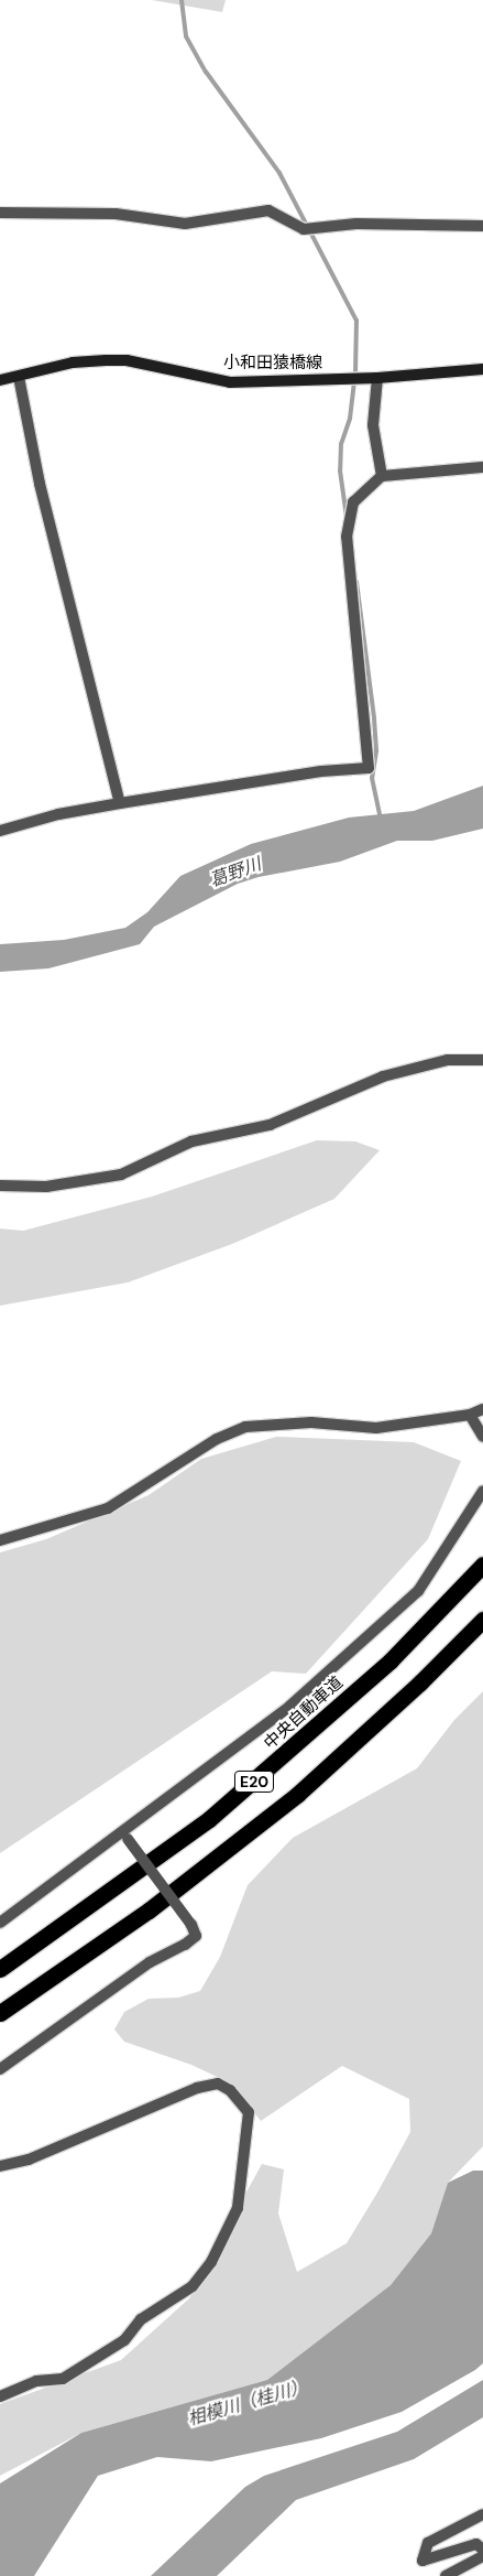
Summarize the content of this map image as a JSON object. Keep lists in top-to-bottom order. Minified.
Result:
{"streets":{"highway":["中央自動車道","E20"],"main road":["小和田猿橋線"]},"water":["葛野川","相模川（桂川）"]}
